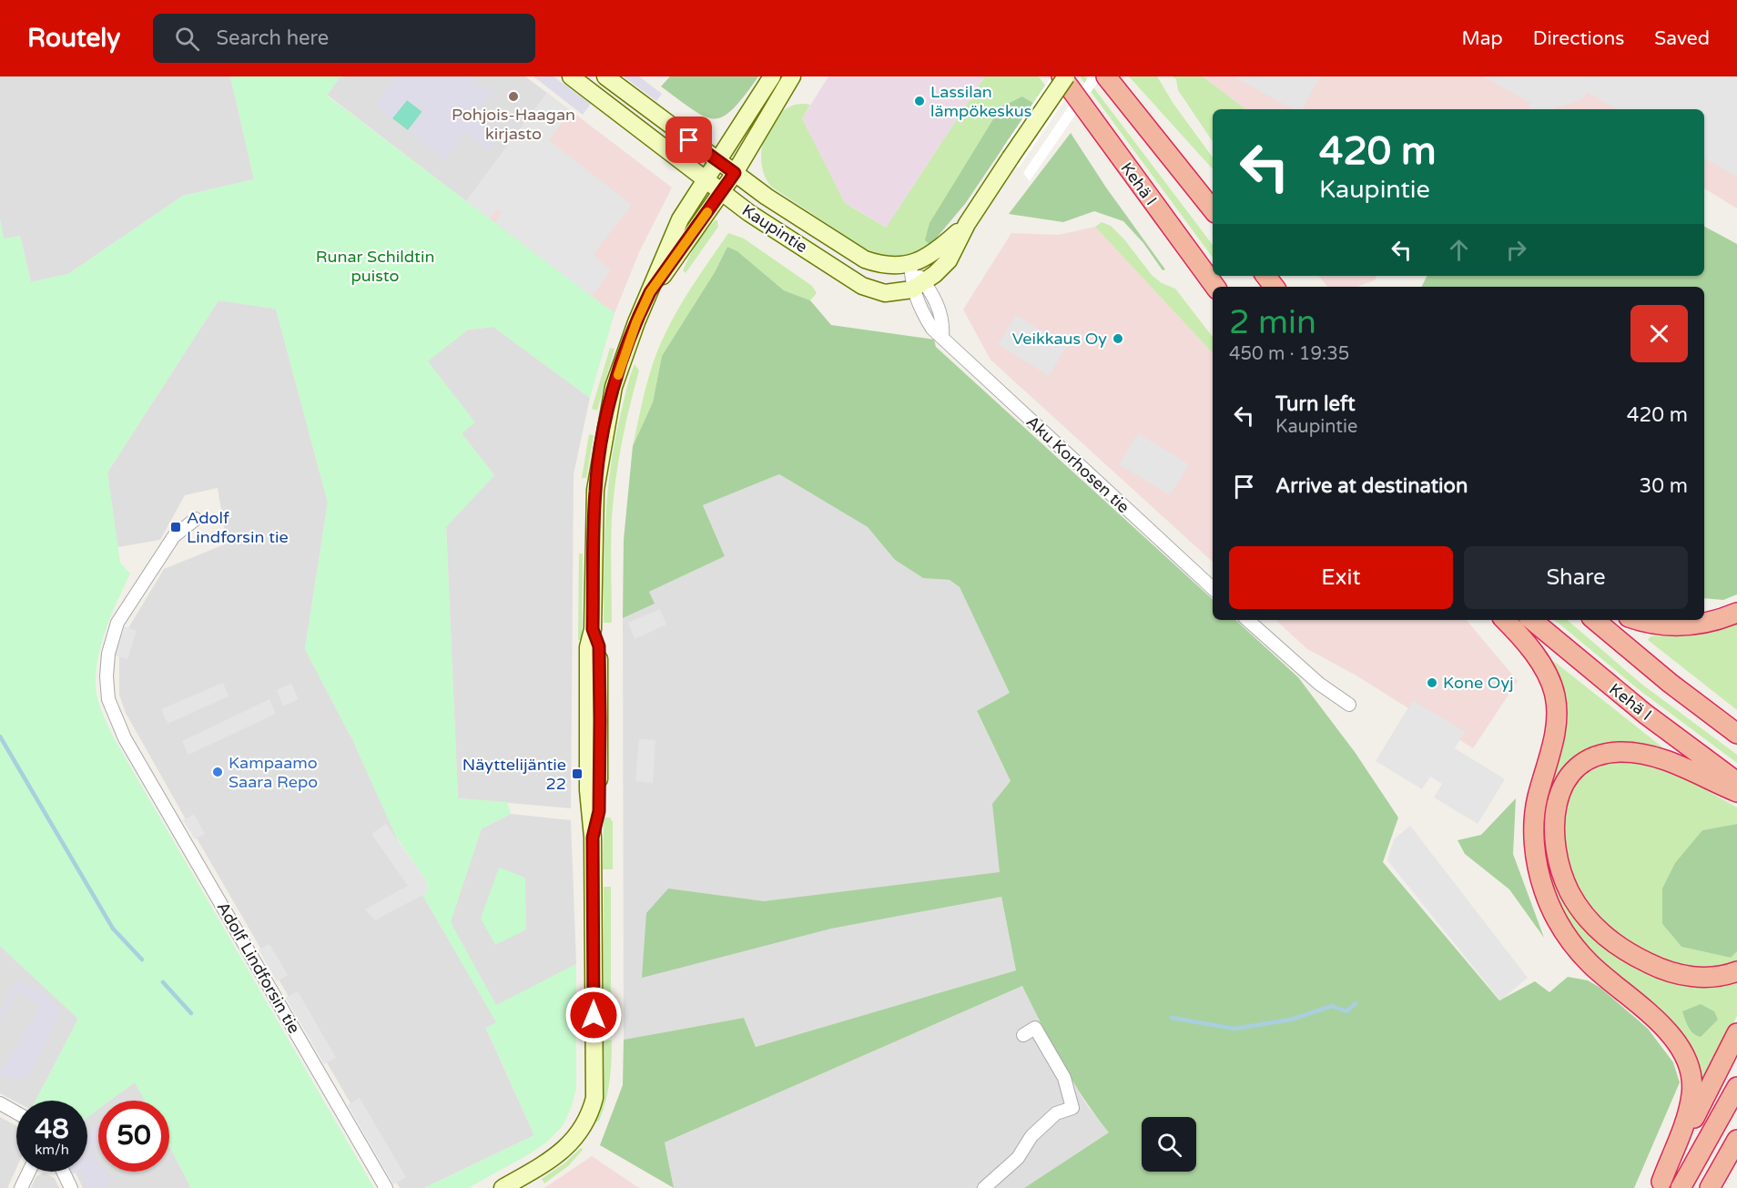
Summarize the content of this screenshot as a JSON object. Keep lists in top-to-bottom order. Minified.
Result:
{"streets":{"highway":["Kehä I"],"main road":["Kaupintie"],"street":["Aku Korhosen tie","Adolf Lindforsin tie"]},"crossings":[["Kaupintie","Aku Korhosen tie"]],"parks":["Runar Schildtin puisto"],"places":{"other":["Pohjois-Haagan kirjasto","Lassilan lämpökeskus","Veikkaus Oy","Kone Oyj","Kampaamo Saara Repo"],"transit":["Adolf Lindforsin tie","Näyttelijäntie 22"]},"page":{"header":"Routely","search":"Search here","nav":["Map","Directions","Saved"],"turn":["420 m","Kaupintie"],"heading":["2 min","450 m · 19:35"],"list":[{"name":"Turn left","note":"Kaupintie","value":"420 m"},{"name":"Arrive at destination","value":"30 m"}],"buttons":["Exit","Share"],"speed":"48 km/h","limit":"50"}}
